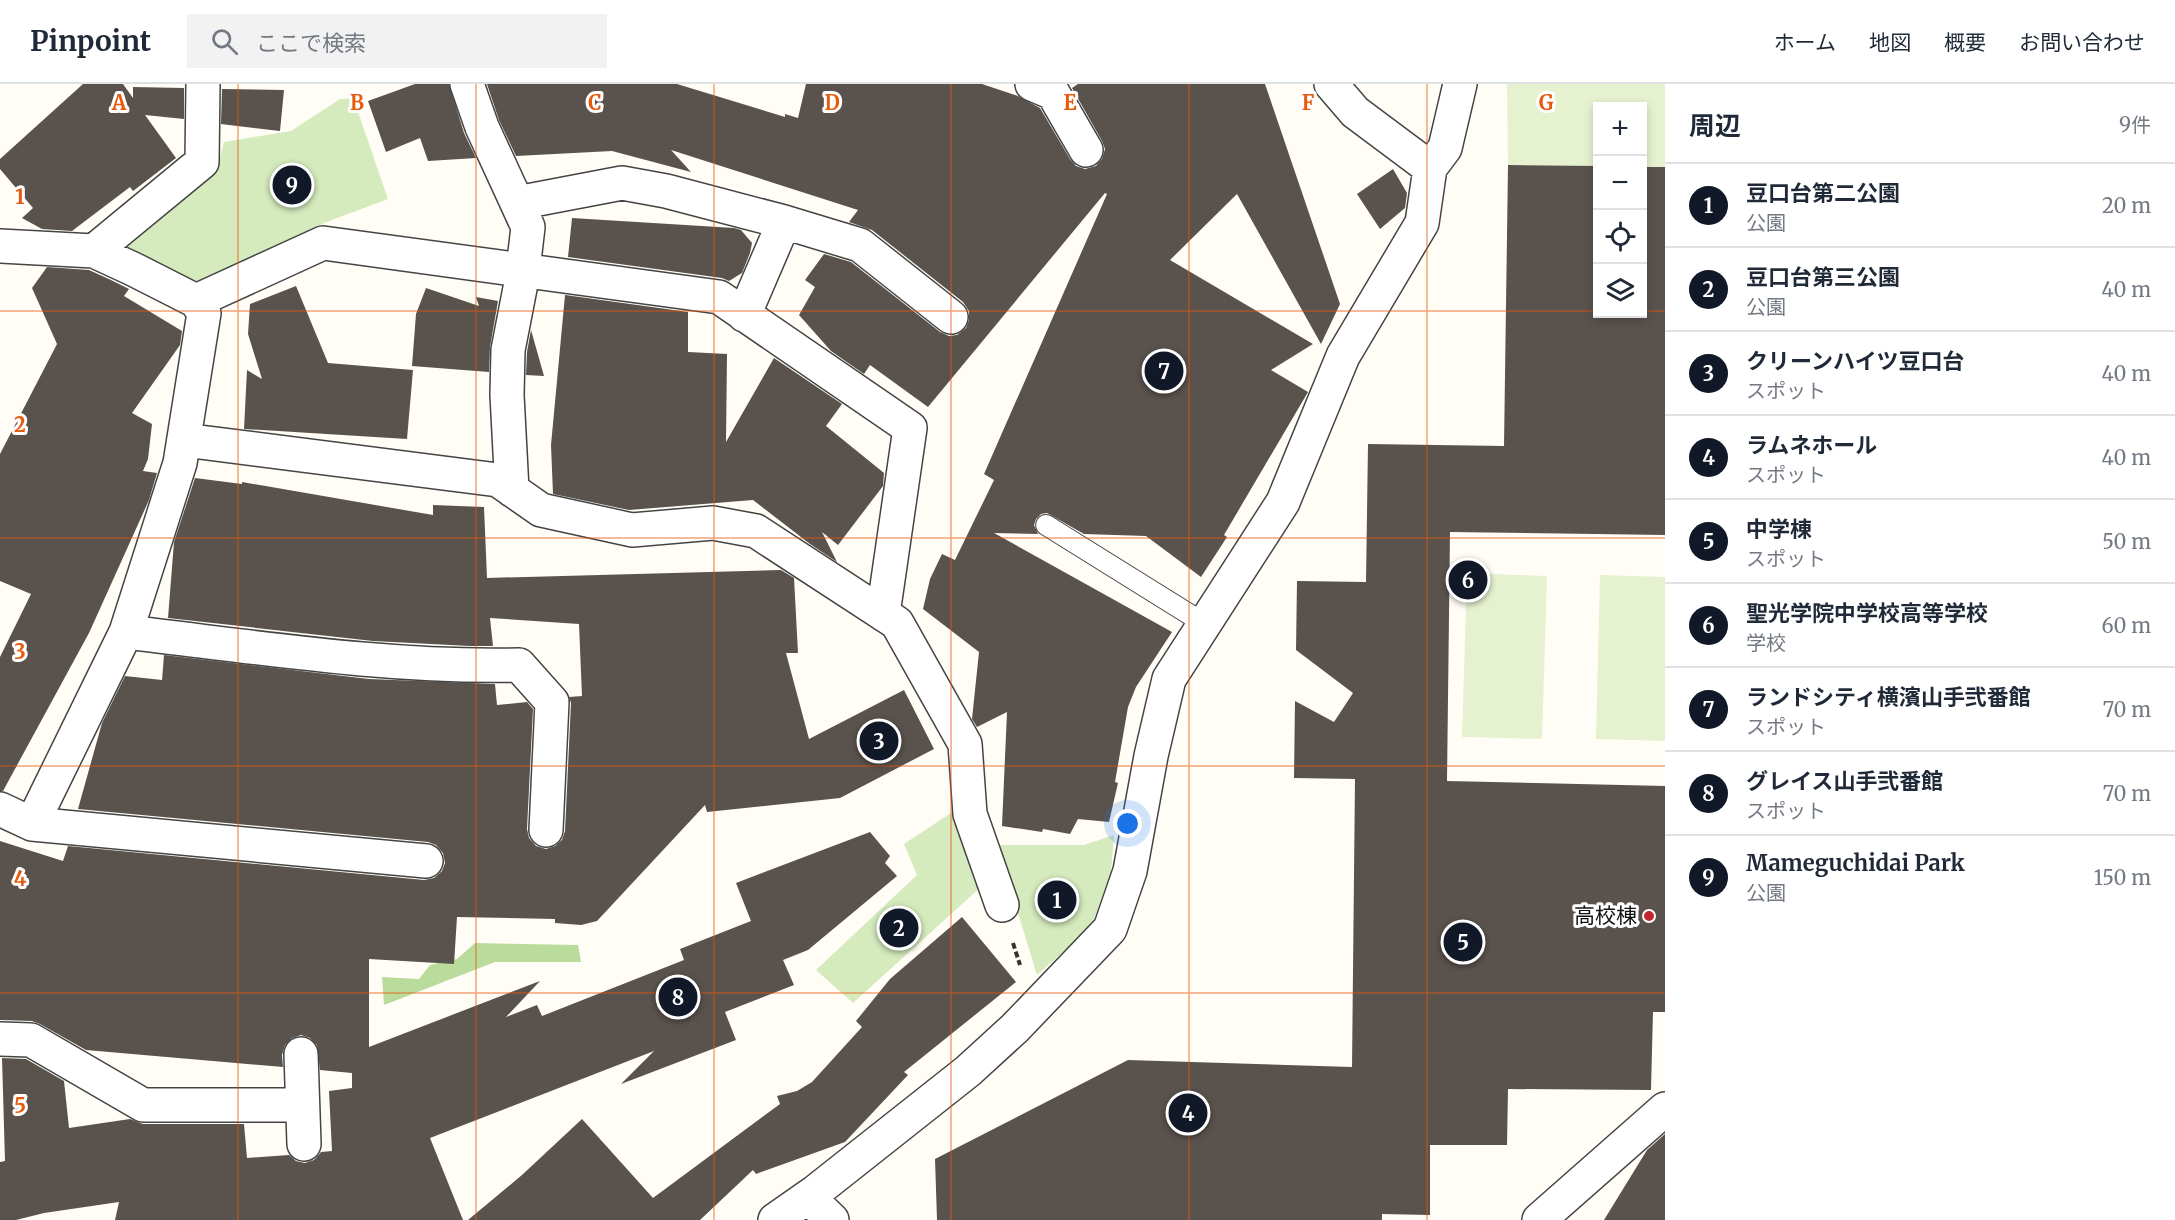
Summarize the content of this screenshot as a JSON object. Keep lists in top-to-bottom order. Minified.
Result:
{"places":["高校棟"],"page":{"header":"Pinpoint","search":"ここで検索","nav":["ホーム","地図","概要","お問い合わせ"],"heading":["周辺","9件"],"map_buttons":["+","−"],"list":[{"mark":"1","name":"豆口台第二公園","note":"公園","value":"20 m"},{"mark":"2","name":"豆口台第三公園","note":"公園","value":"40 m"},{"mark":"3","name":"クリーンハイツ豆口台","note":"スポット","value":"40 m"},{"mark":"4","name":"ラムネホール","note":"スポット","value":"40 m"},{"mark":"5","name":"中学棟","note":"スポット","value":"50 m"},{"mark":"6","name":"聖光学院中学校高等学校","note":"学校","value":"60 m"},{"mark":"7","name":"ランドシティ横濱山手弐番館","note":"スポット","value":"70 m"},{"mark":"8","name":"グレイス山手弐番館","note":"スポット","value":"70 m"},{"mark":"9","name":"Mameguchidai Park","note":"公園","value":"150 m"}],"pins":["9","7","6","3","1","2","5","8","4"]},"grid":{"columns":["A","B","C","D","E","F","G"],"rows":["1","2","3","4","5"]}}
